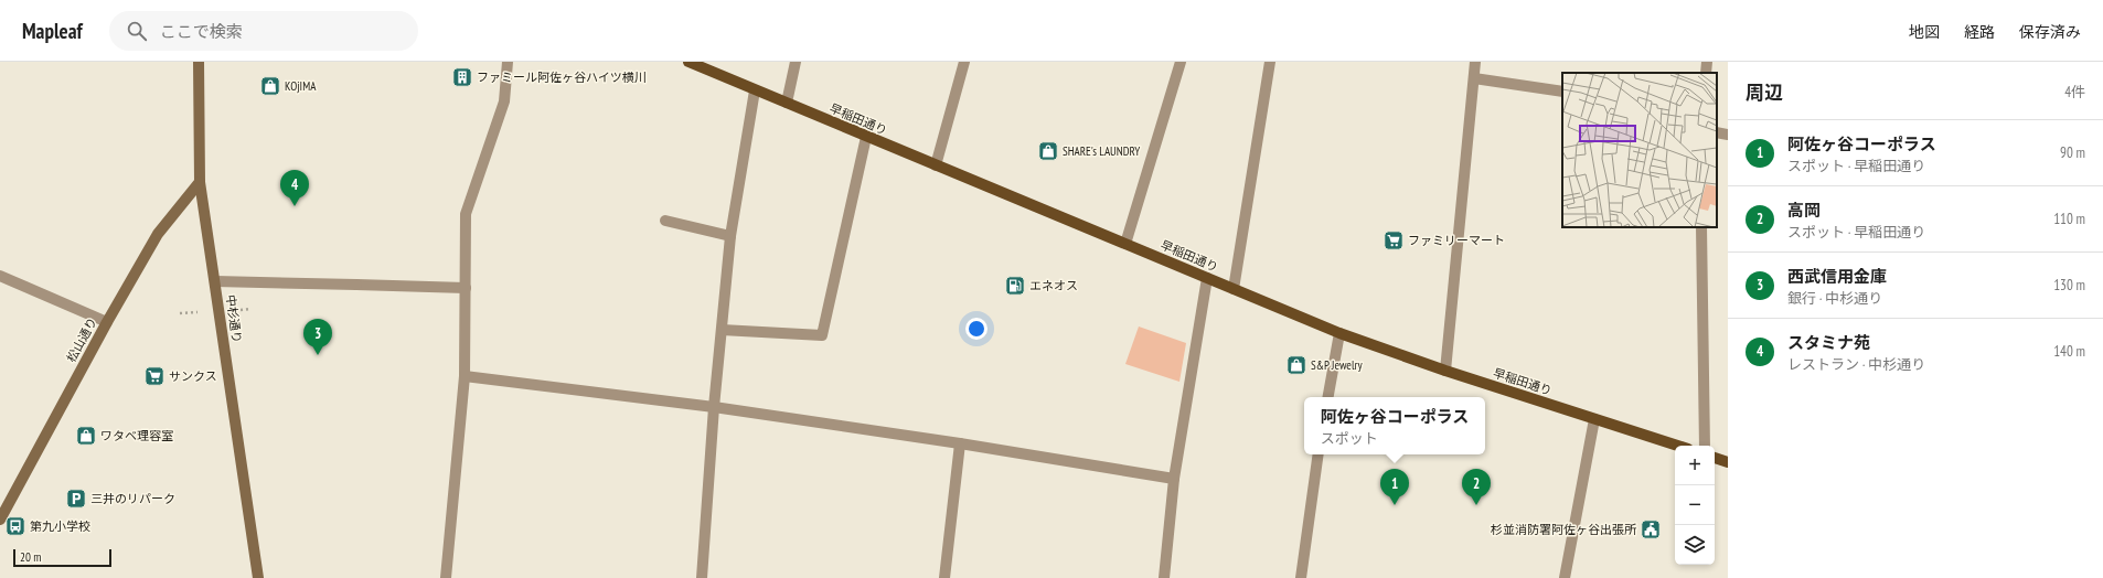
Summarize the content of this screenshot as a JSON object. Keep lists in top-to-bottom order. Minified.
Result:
{"streets":{"main road":["早稲田通り","中杉通り","松山通り"]},"crossings":[["中杉通り","松山通り"]],"places":{"building":["ファミール阿佐ヶ谷ハイツ横川"],"shop":["KOjIMA","SHARE's LAUNDRY","S&P Jewelry","ワタベ理容室"],"supermarket":["ファミリーマート","サンクス"],"fuel station":["エネオス"],"parking":["三井のリパーク"],"bus stop":["第九小学校"],"public building":["杉並消防署阿佐ヶ谷出張所"]},"scale_bar":"20 m","page":{"header":"Mapleaf","search":"ここで検索","nav":["地図","経路","保存済み"],"heading":["周辺","4件"],"list":[{"mark":"1","name":"阿佐ヶ谷コーポラス","note":"スポット · 早稲田通り","value":"90 m"},{"mark":"2","name":"高岡","note":"スポット · 早稲田通り","value":"110 m"},{"mark":"3","name":"西武信用金庫","note":"銀行 · 中杉通り","value":"130 m"},{"mark":"4","name":"スタミナ苑","note":"レストラン · 中杉通り","value":"140 m"}],"pins":["4","3","1","2"],"popup":["阿佐ヶ谷コーポラス","スポット"],"map_buttons":["+","−"],"scale":"20 m"}}
